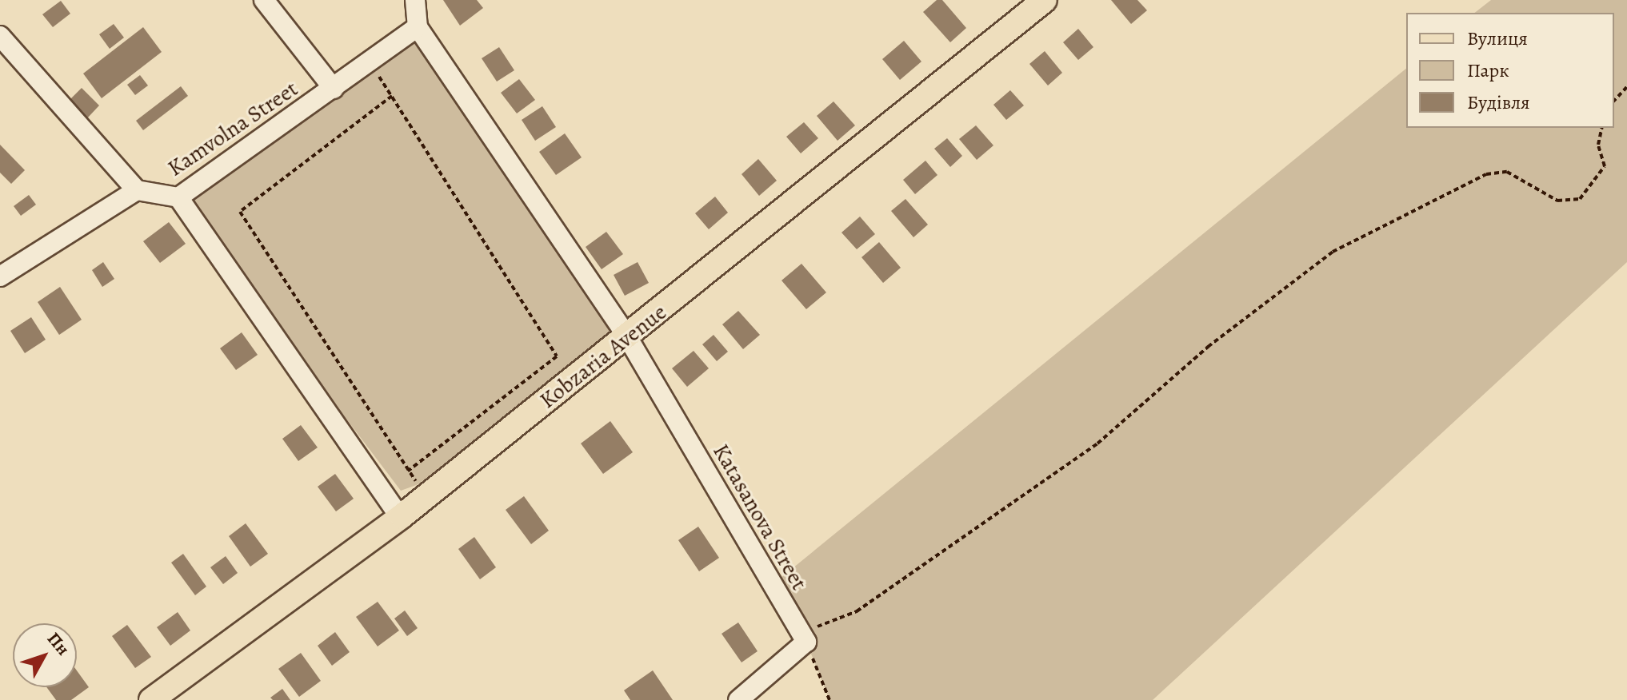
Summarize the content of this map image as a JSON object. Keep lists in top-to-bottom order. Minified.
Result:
{"streets":{"main road":["Kobzaria Avenue"],"street":["Kamvolna Street","Katasanova Street"]},"crossings":[["Kobzaria Avenue","Katasanova Street"]],"legend":["Вулиця","Парк","Будівля"],"north":"top right"}
